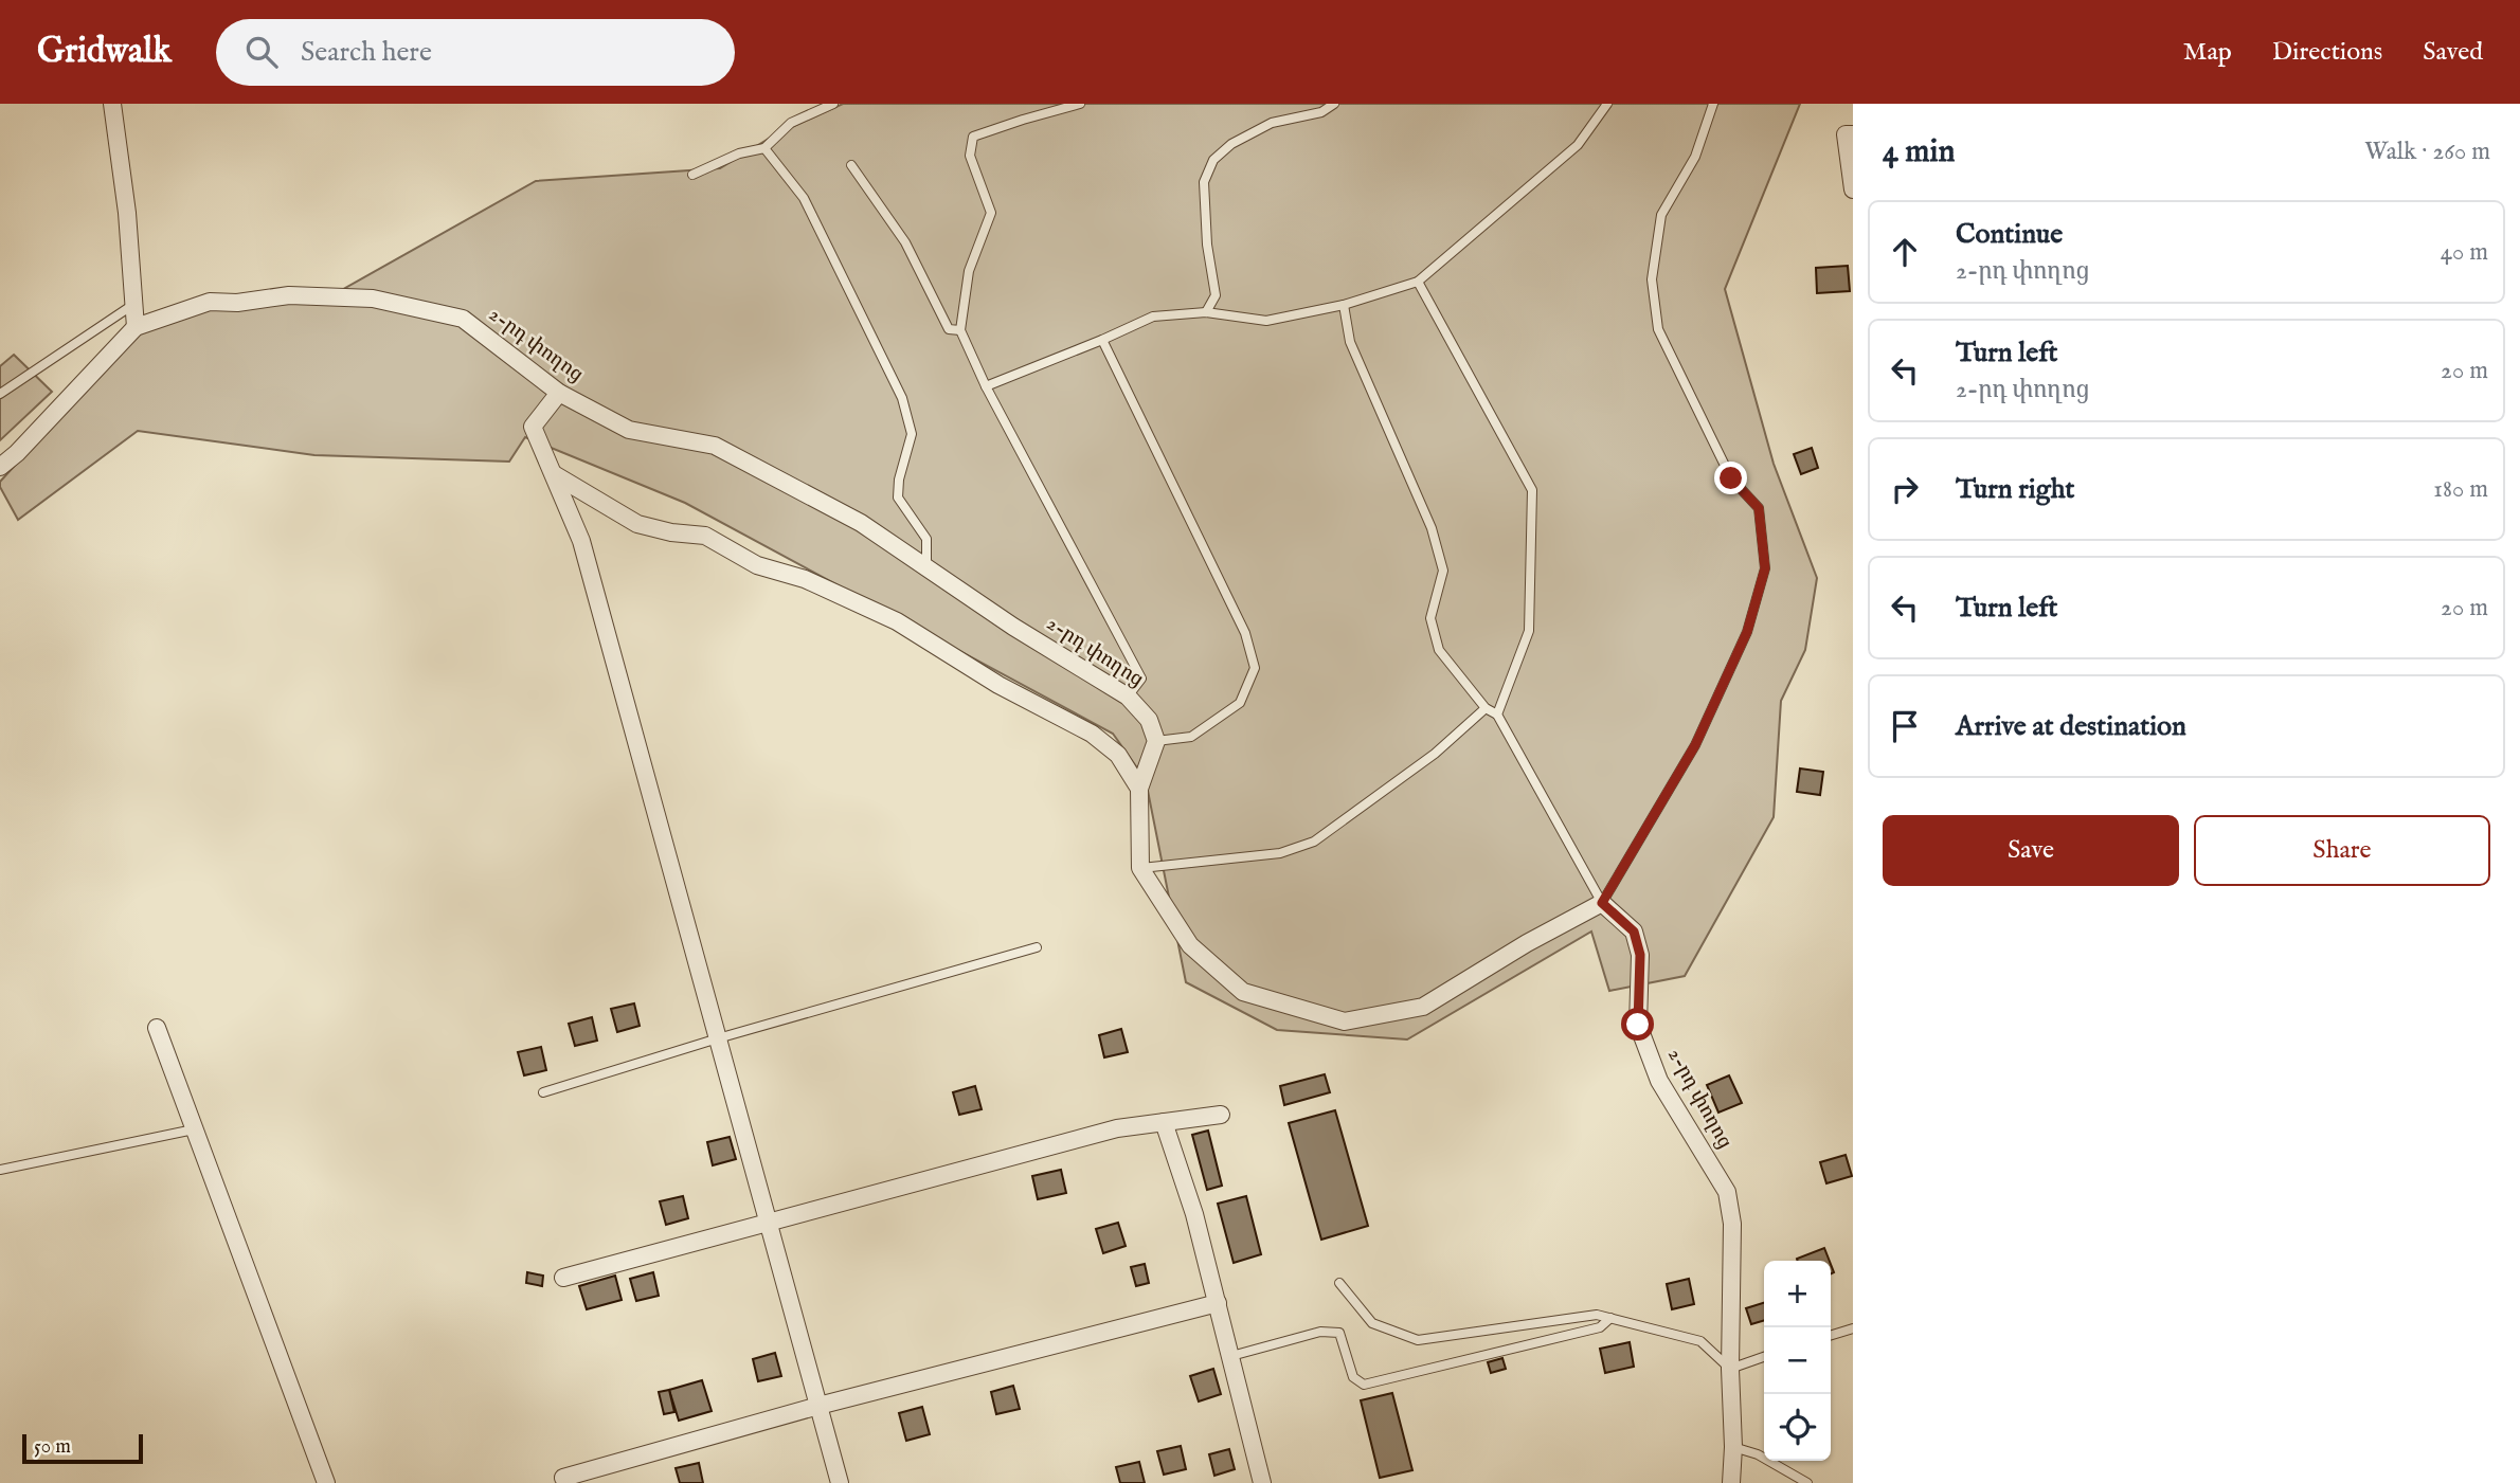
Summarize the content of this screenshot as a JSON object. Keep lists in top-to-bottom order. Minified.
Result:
{"streets":{"street":["2-րդ փողոց"]},"scale_bar":"50 m","page":{"header":"Gridwalk","search":"Search here","nav":["Map","Directions","Saved"],"heading":["4 min","Walk · 260 m"],"list":[["Continue","2-րդ փողոց","40 m"],["Turn left","2-րդ փողոց","20 m"],["Turn right","180 m"],["Turn left","20 m"],"Arrive at destination"],"buttons":["Save","Share"],"map_buttons":["+","−"],"scale":"50 m"}}
